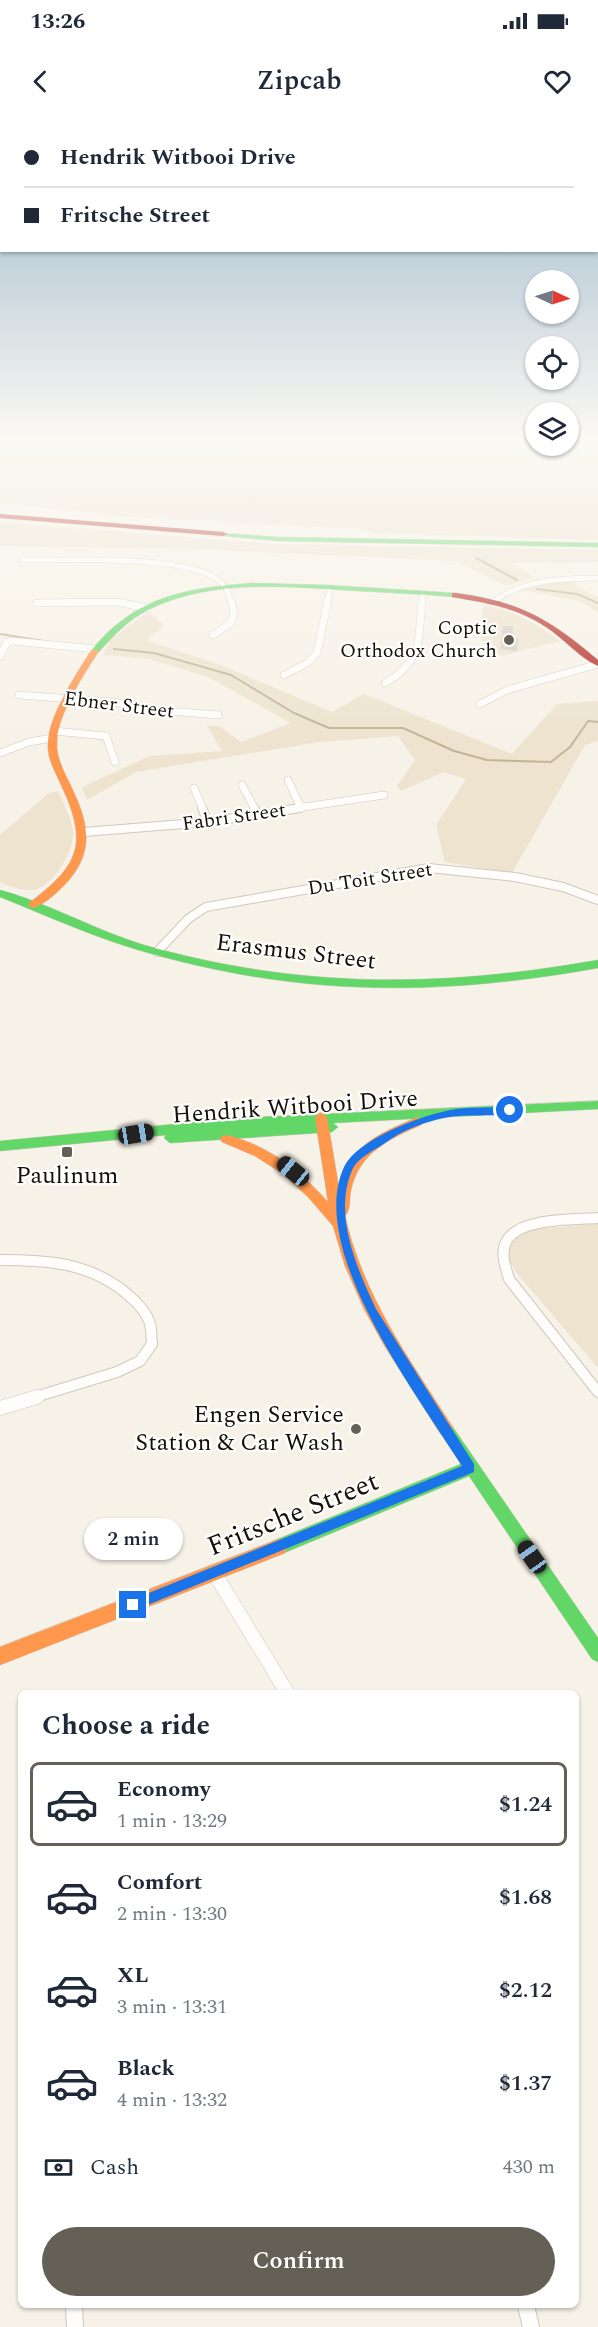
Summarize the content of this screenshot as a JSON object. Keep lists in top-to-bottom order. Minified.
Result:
{"streets":{"main road":["Erasmus Street","Hendrik Witbooi Drive","Fritsche Street"],"street":["Ebner Street","Fabri Street","Du Toit Street"]},"crossings":[["Du Toit Street","Erasmus Street"]],"places":{"other":["Coptic Orthodox Church","Engen Service Station & Car Wash"],"transit":["Paulinum"]},"north":"right","page":{"status":"13:26","header":"Zipcab","banner":["Hendrik Witbooi Drive","Fritsche Street"],"bubble":"2 min","heading":"Choose a ride","list":[{"name":"Economy","note":"1 min · 13:29","value":"$1.24"},{"name":"Comfort","note":"2 min · 13:30","value":"$1.68"},{"name":"XL","note":"3 min · 13:31","value":"$2.12"},{"name":"Black","note":"4 min · 13:32","value":"$1.37"}],"pay":["Cash","430 m"],"buttons":"Confirm"}}
